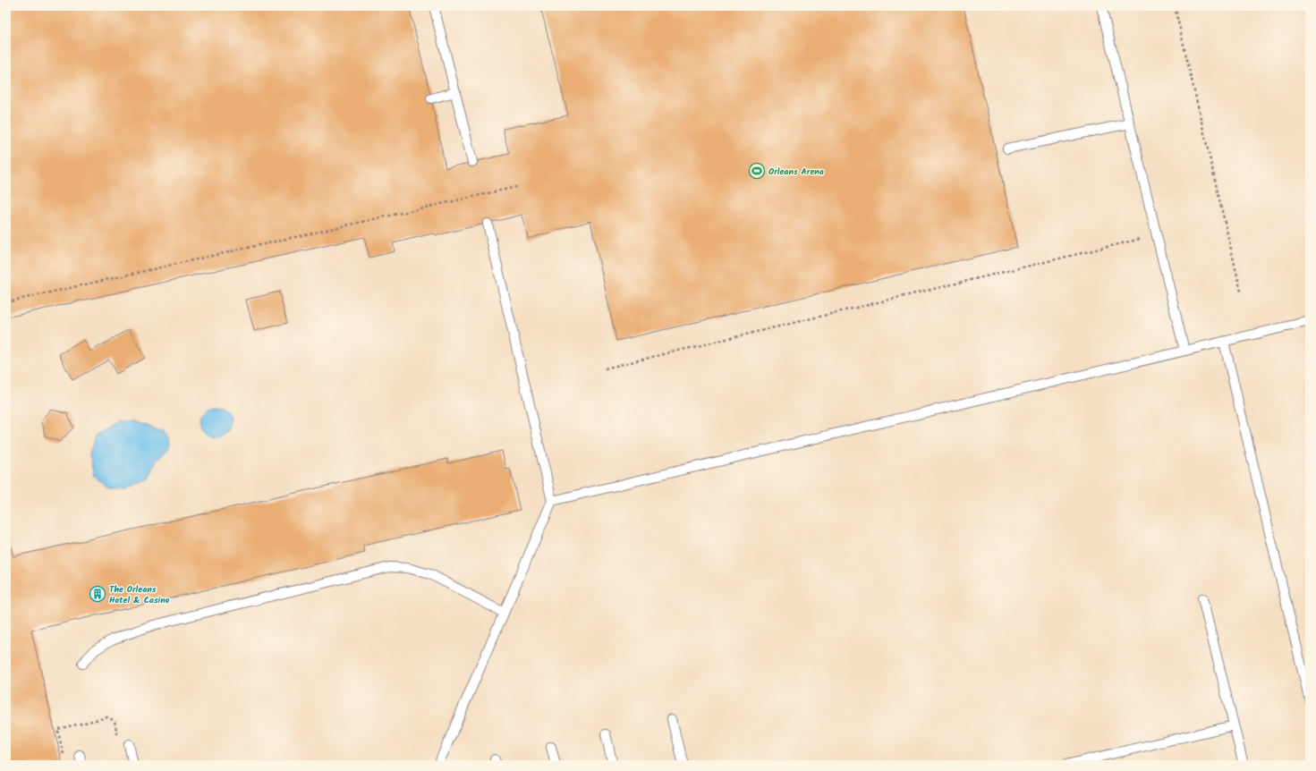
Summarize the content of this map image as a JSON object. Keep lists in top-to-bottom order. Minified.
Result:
{"places":{"sports":["Orleans Arena"],"building":["The Orleans Hotel & Casino"]}}
